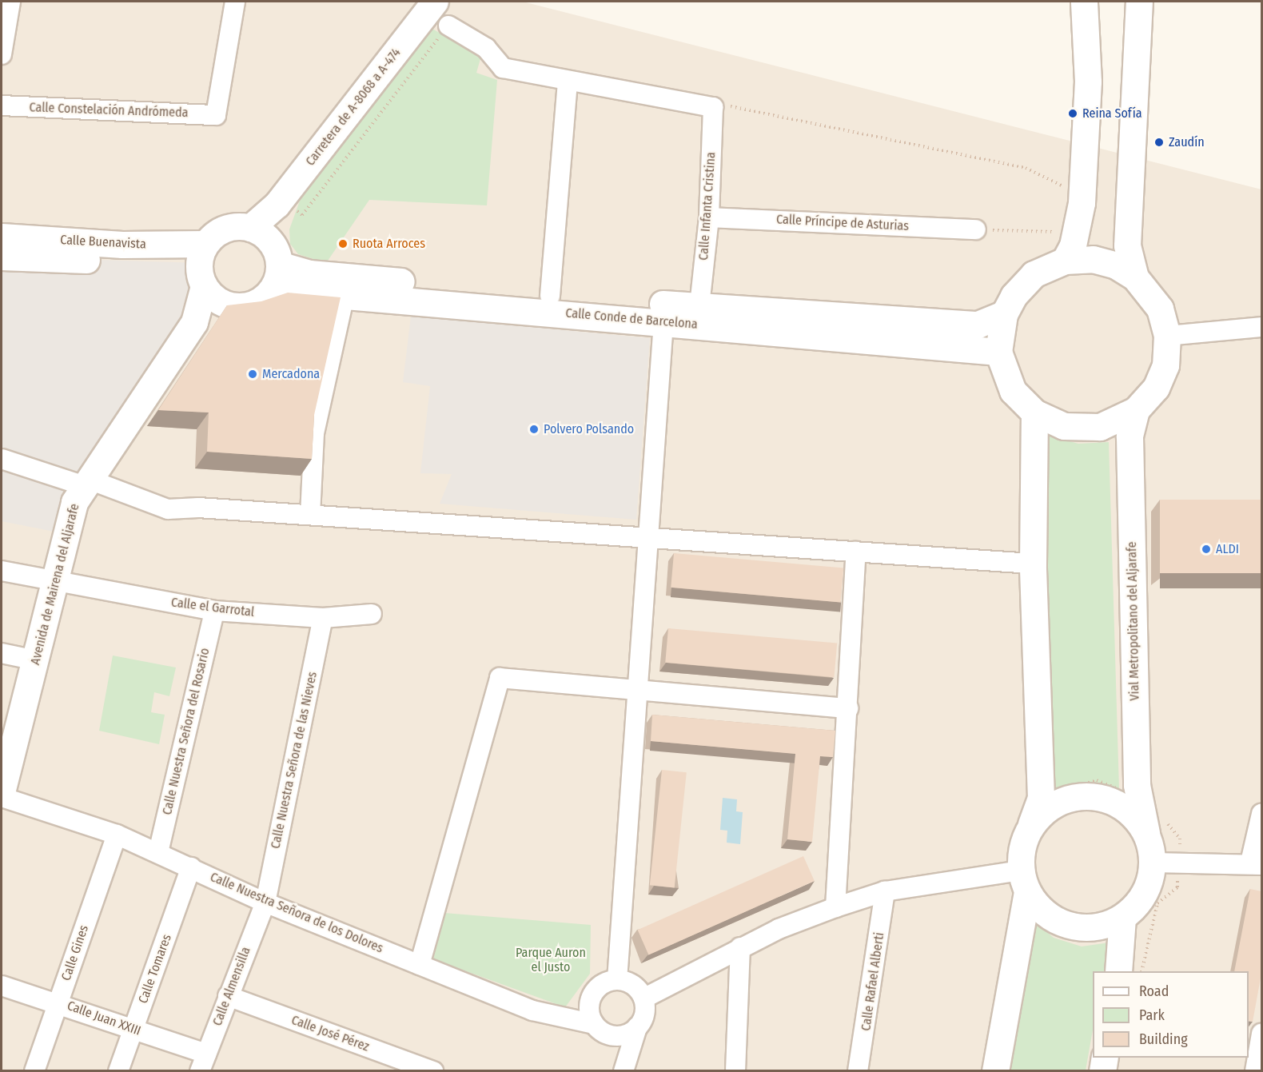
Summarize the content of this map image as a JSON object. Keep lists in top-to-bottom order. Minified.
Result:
{"streets":{"main road":["Carretera de A-8068 a A-474","Calle Buenavista","Calle Conde de Barcelona","Avenida de Mairena del Aljarafe","Vial Metropolitano del Aljarafe"],"street":["Calle Constelación Andrómeda","Calle Infanta Cristina","Calle Príncipe de Asturias","Calle el Garrotal","Calle Nuestra Señora del Rosario","Calle Nuestra Señora de las Nieves","Calle Nuestra Señora de los Dolores","Calle Gines","Calle Tomares","Calle Rafael Alberti","Calle Almensilla","Calle Juan XXIII","Calle José Pérez"]},"crossings":[["Carretera de A-8068 a A-474","Calle Buenavista"],["Carretera de A-8068 a A-474","Calle Conde de Barcelona"],["Calle Infanta Cristina","Calle Príncipe de Asturias"],["Calle Infanta Cristina","Calle Conde de Barcelona"],["Calle Buenavista","Calle Conde de Barcelona"],["Calle Conde de Barcelona","Vial Metropolitano del Aljarafe"],["Avenida de Mairena del Aljarafe","Calle el Garrotal"],["Calle el Garrotal","Calle Nuestra Señora del Rosario"],["Calle el Garrotal","Calle Nuestra Señora de las Nieves"],["Calle Nuestra Señora del Rosario","Calle Nuestra Señora de los Dolores"],["Calle Nuestra Señora de las Nieves","Calle Nuestra Señora de los Dolores"],["Calle Nuestra Señora de las Nieves","Calle Almensilla"],["Calle Nuestra Señora de los Dolores","Calle Gines"],["Calle Nuestra Señora de los Dolores","Calle Tomares"],["Calle Nuestra Señora de los Dolores","Calle Almensilla"],["Calle Gines","Calle Juan XXIII"],["Calle Tomares","Calle Juan XXIII"],["Calle Almensilla","Calle Juan XXIII"],["Calle Almensilla","Calle José Pérez"]],"parks":["Parque Auron el Justo"],"places":["Reina Sofía","Zaudín","Ruota Arroces","Mercadona","Polvero Polsando","ALDI"],"legend":["Road","Park","Building"]}
